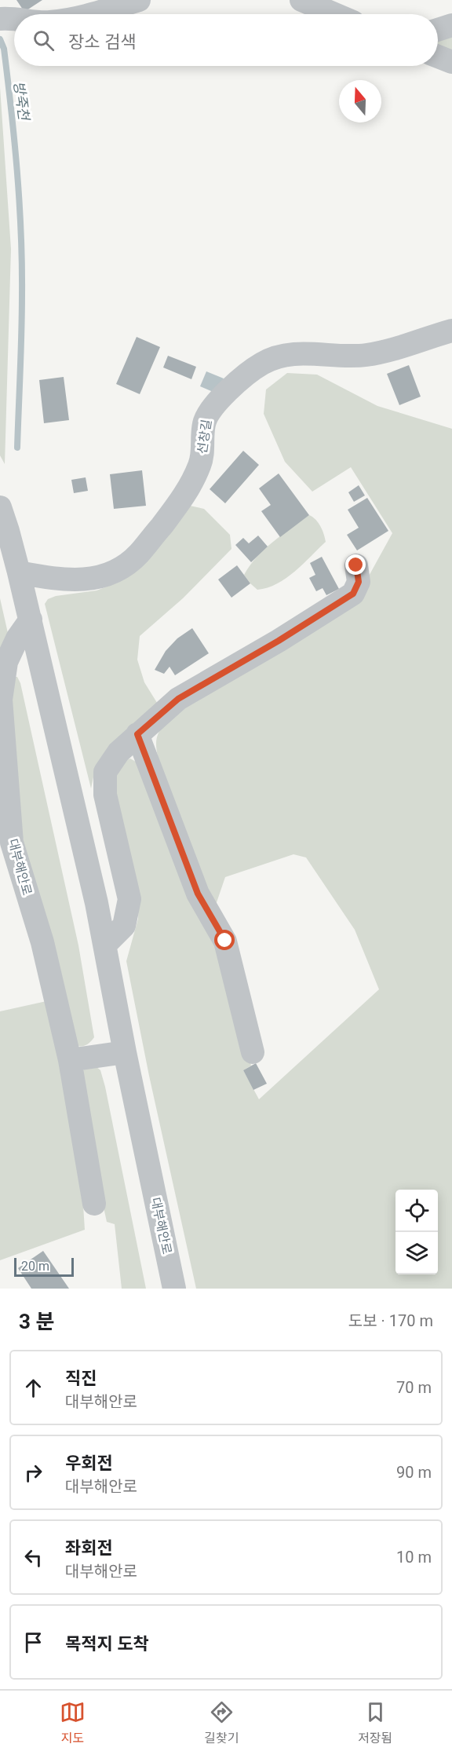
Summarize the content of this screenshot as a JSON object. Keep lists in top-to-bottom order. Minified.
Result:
{"streets":{"street":["선창길","대부해안로"]},"crossings":[["선창길","대부해안로"]],"water":["방죽천"],"scale_bar":"20 m","north":"top","page":{"search":"장소 검색","scale":"20 m","heading":["3 분","도보 · 170 m"],"list":[["직진","대부해안로","70 m"],["우회전","대부해안로","90 m"],["좌회전","대부해안로","10 m"],"목적지 도착"],"nav":["지도","길찾기","저장됨"]}}
